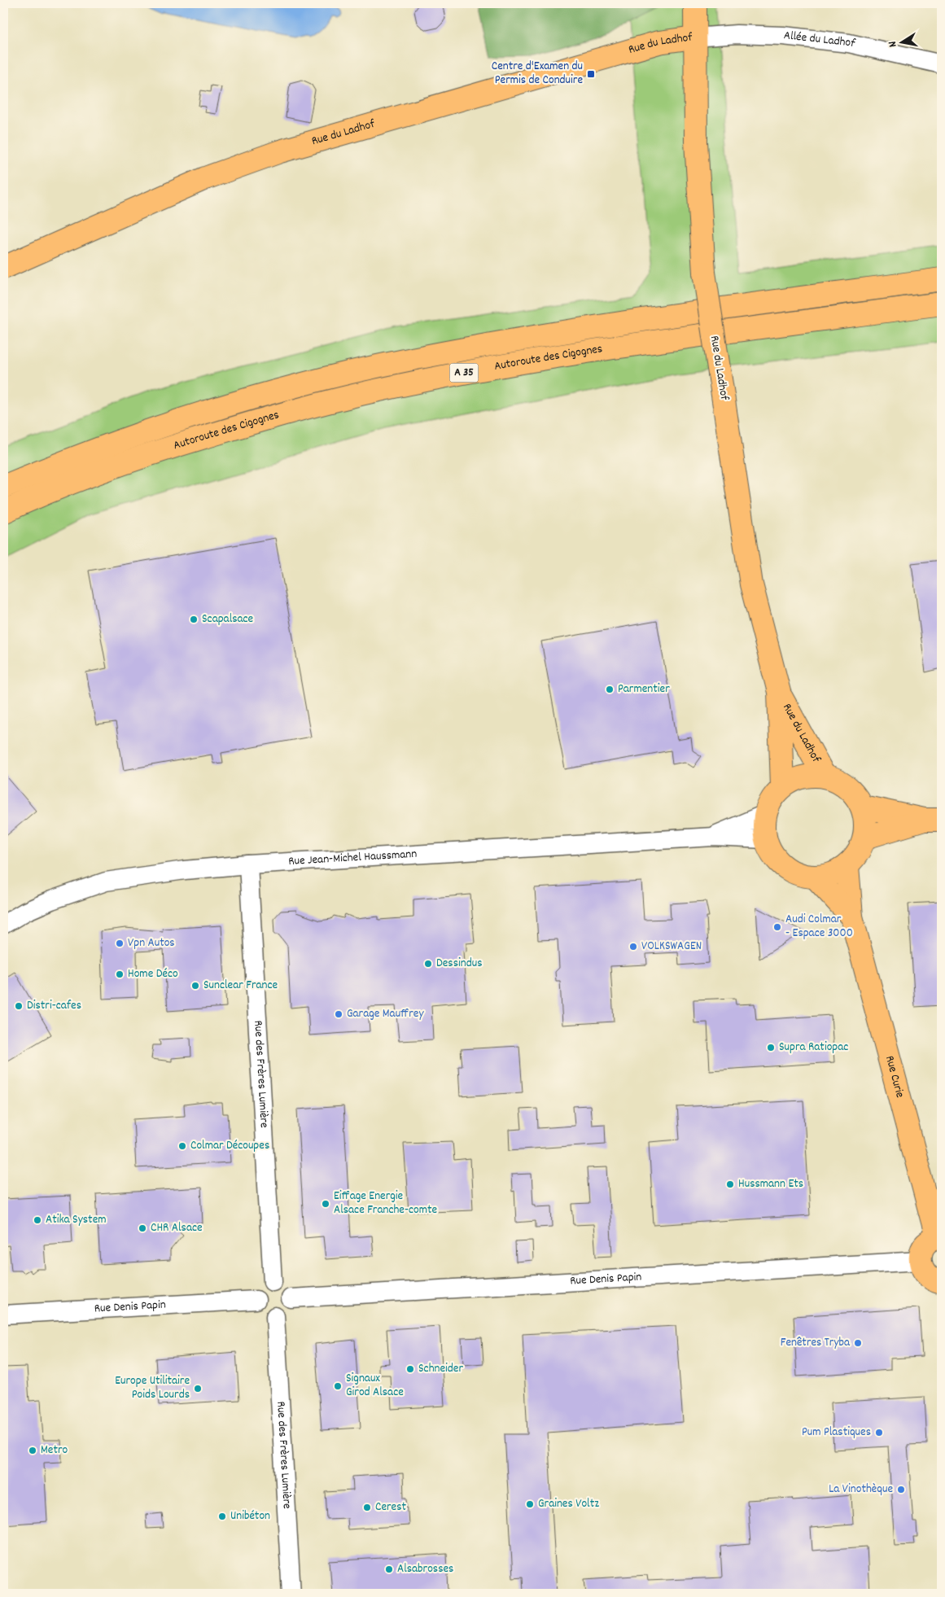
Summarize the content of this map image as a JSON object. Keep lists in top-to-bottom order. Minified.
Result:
{"streets":{"main road":["Rue du Ladhof","Autoroute des Cigognes","A 35","Rue Curie"],"street":["Allée du Ladhof","Rue Jean-Michel Haussmann","Rue des Frères Lumière","Rue Denis Papin"]},"crossings":[["Allée du Ladhof","Rue du Ladhof"],["Rue du Ladhof","Rue Jean-Michel Haussmann"],["Rue du Ladhof","Rue Curie"],["Rue Jean-Michel Haussmann","Rue des Frères Lumière"],["Rue Jean-Michel Haussmann","Rue Curie"],["Rue des Frères Lumière","Rue Denis Papin"]],"places":{"transit":["Centre d'Examen du Permis de Conduire"],"other":["Scapalsace","Parmentier","Audi Colmar - Espace 3000","Vpn Autos","VOLKSWAGEN","Dessindus","Home Déco","Sunclear France","Distri-cafes","Garage Mauffrey","Supra Ratiopac","Colmar Découpes","Hussmann Ets","Eiffage Energie Alsace Franche-comte","Atika System","CHR Alsace","Fenêtres Tryba","Schneider","Signaux Girod Alsace","Europe Utilitaire Poids Lourds","Pum Plastiques","Metro","La Vinothèque","Graines Voltz","Cerest","Unibéton","Alsabrosses"]},"north":"left"}
